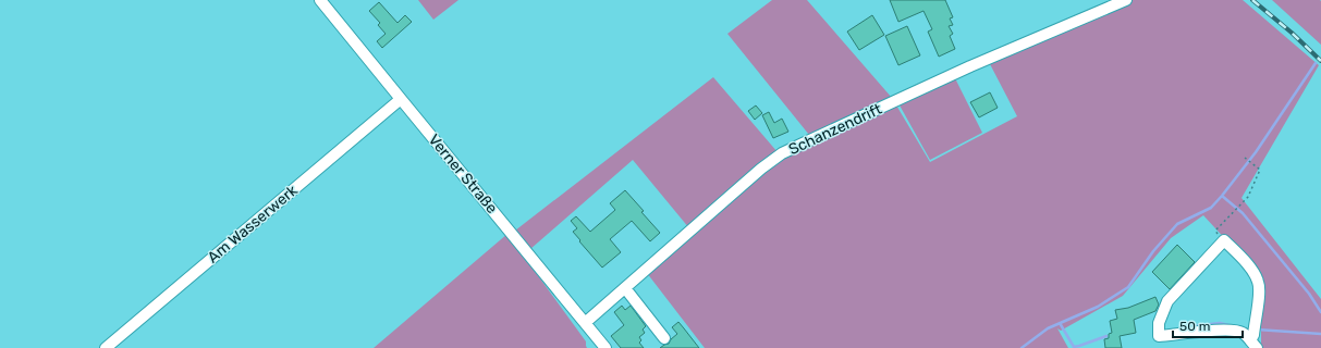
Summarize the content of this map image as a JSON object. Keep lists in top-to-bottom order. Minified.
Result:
{"streets":{"street":["Schanzendrift","Verner Straße","Am Wasserwerk"]},"crossings":[["Schanzendrift","Verner Straße"],["Verner Straße","Am Wasserwerk"]],"scale_bar":"50 m"}
